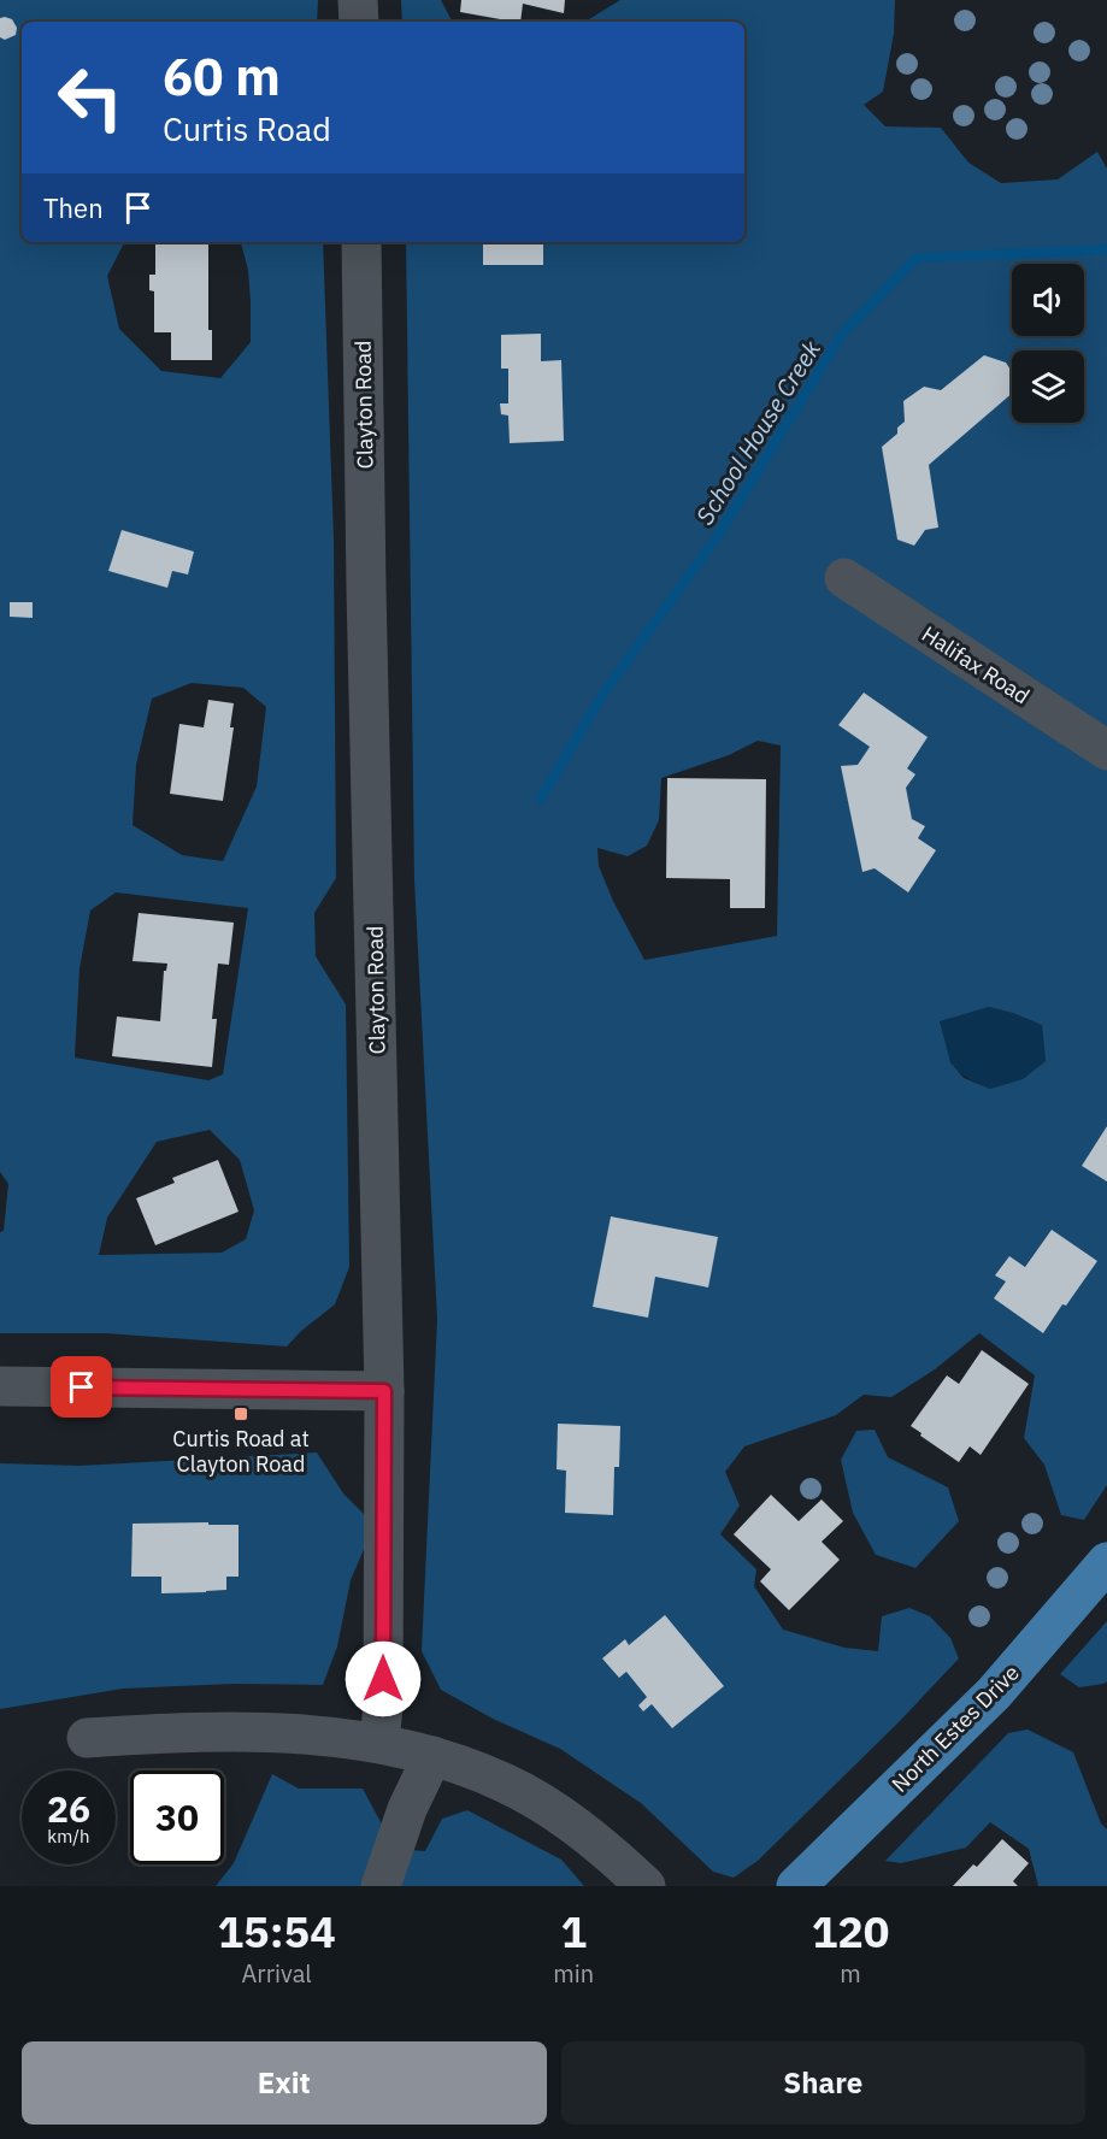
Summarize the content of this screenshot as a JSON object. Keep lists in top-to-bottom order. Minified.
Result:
{"streets":{"main road":["North Estes Drive"],"street":["Clayton Road","Halifax Road"]},"water":["School House Creek"],"places":{"transit":["Curtis Road at Clayton Road"]},"page":{"turn":["60 m","Curtis Road"],"then":"Then","speed":"26 km/h","limit":"30","eta":["15:54","Arrival","1","min","120","m"],"buttons":["Exit","Share"]}}
